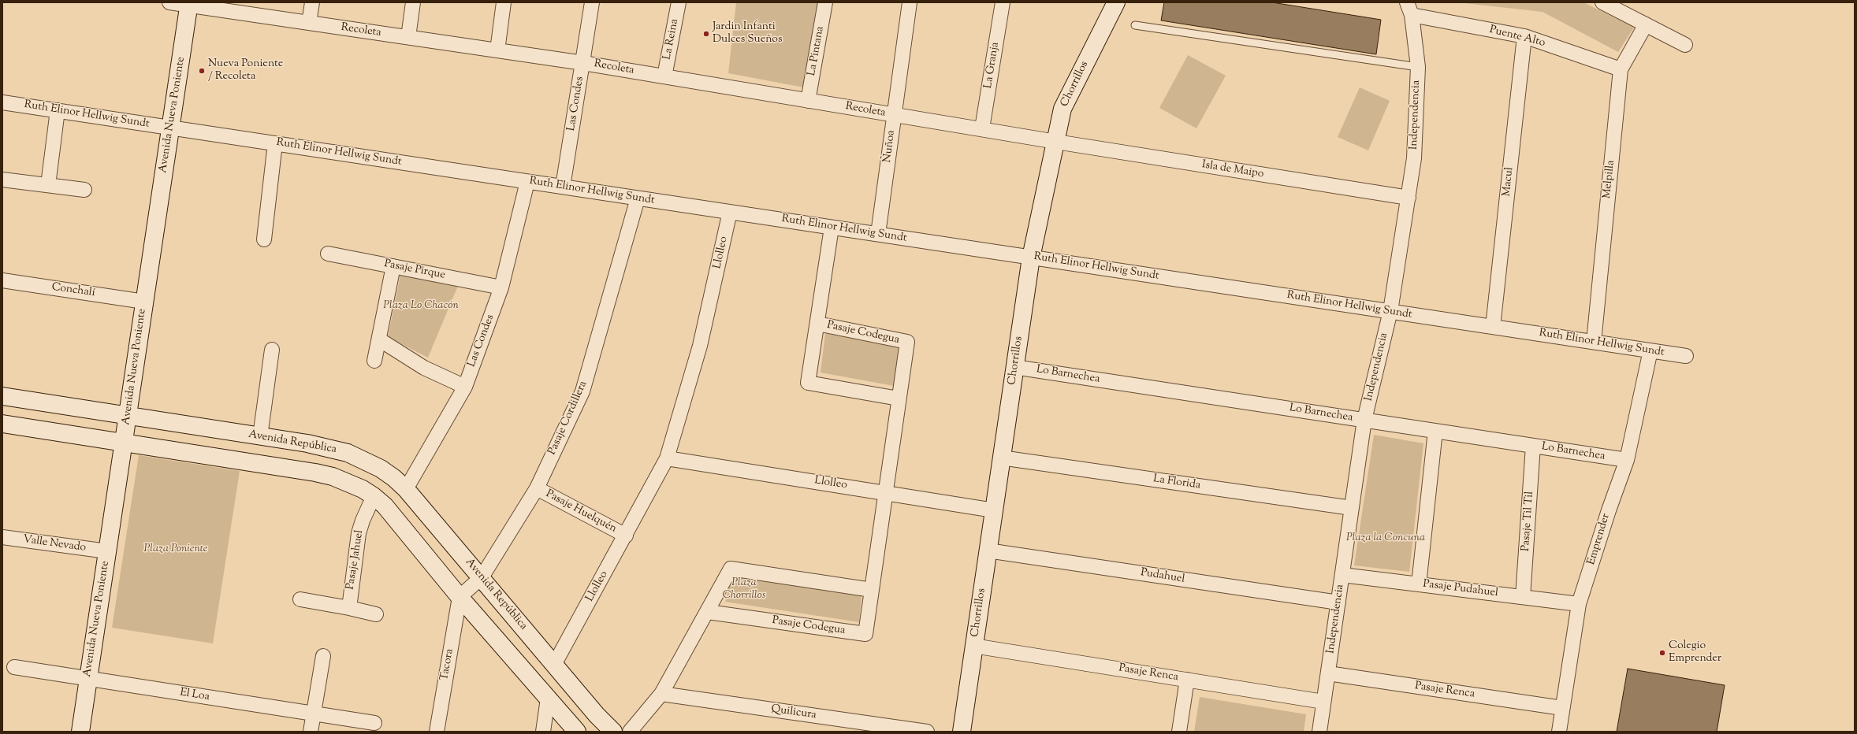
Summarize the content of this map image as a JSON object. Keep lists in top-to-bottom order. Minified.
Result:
{"streets":{"street":["Recoleta","Puente Alto","La Reina","La Pintana","La Granja","Chorrillos","Las Condes","Ruth Elinor Hellwig Sundt","Avenida Nueva Poniente","Independencia","Ñuñoa","Isla de Maipo","Melpilla","Macul","Llolleo","Pasaje Pirque","Conchalí","Pasaje Codegua","Lo Barnechea","Pasaje Cordillera","Avenida República","La Florida","Pasaje Huelquén","Pasaje Til Til","Emprender","Valle Nevado","Pasaje Jahuel","Pudahuel","Pasaje Pudahuel","Tacora","Pasaje Renca","El Loa","Quilicura"]},"crossings":[["Recoleta","La Reina"],["Recoleta","La Pintana"],["Recoleta","La Granja"],["Recoleta","Chorrillos"],["Recoleta","Las Condes"],["Recoleta","Avenida Nueva Poniente"],["Recoleta","Ñuñoa"],["Recoleta","Isla de Maipo"],["Puente Alto","Independencia"],["Puente Alto","Melpilla"],["Puente Alto","Macul"],["Chorrillos","Ruth Elinor Hellwig Sundt"],["Chorrillos","Isla de Maipo"],["Chorrillos","Llolleo"],["Chorrillos","Lo Barnechea"],["Chorrillos","La Florida"],["Chorrillos","Pudahuel"],["Chorrillos","Pasaje Renca"],["Las Condes","Ruth Elinor Hellwig Sundt"],["Las Condes","Pasaje Pirque"],["Las Condes","Avenida República"],["Ruth Elinor Hellwig Sundt","Avenida Nueva Poniente"],["Ruth Elinor Hellwig Sundt","Independencia"],["Ruth Elinor Hellwig Sundt","Ñuñoa"],["Ruth Elinor Hellwig Sundt","Melpilla"],["Ruth Elinor Hellwig Sundt","Macul"],["Ruth Elinor Hellwig Sundt","Llolleo"],["Ruth Elinor Hellwig Sundt","Pasaje Codegua"],["Ruth Elinor Hellwig Sundt","Pasaje Cordillera"],["Ruth Elinor Hellwig Sundt","Emprender"],["Avenida Nueva Poniente","Conchalí"],["Avenida Nueva Poniente","Avenida República"],["Avenida Nueva Poniente","Valle Nevado"],["Avenida Nueva Poniente","El Loa"],["Independencia","Isla de Maipo"],["Independencia","Lo Barnechea"],["Independencia","La Florida"],["Independencia","Pudahuel"],["Independencia","Pasaje Pudahuel"],["Independencia","Pasaje Renca"],["Llolleo","Pasaje Codegua"],["Llolleo","Avenida República"],["Llolleo","Pasaje Huelquén"],["Lo Barnechea","Pasaje Til Til"],["Lo Barnechea","Emprender"],["Pasaje Cordillera","Avenida República"],["Pasaje Cordillera","Pasaje Huelquén"],["Pasaje Cordillera","Tacora"],["Pasaje Til Til","Pasaje Pudahuel"],["Emprender","Pasaje Pudahuel"],["Emprender","Pasaje Renca"]],"parks":["Plaza Lo Chacón","Plaza la Concuna","Plaza Poniente","Plaza Chorrillos"],"places":["Jardin Infanti Dulces Sueños","Nueva Poniente / Recoleta","Colegio Emprender"]}
